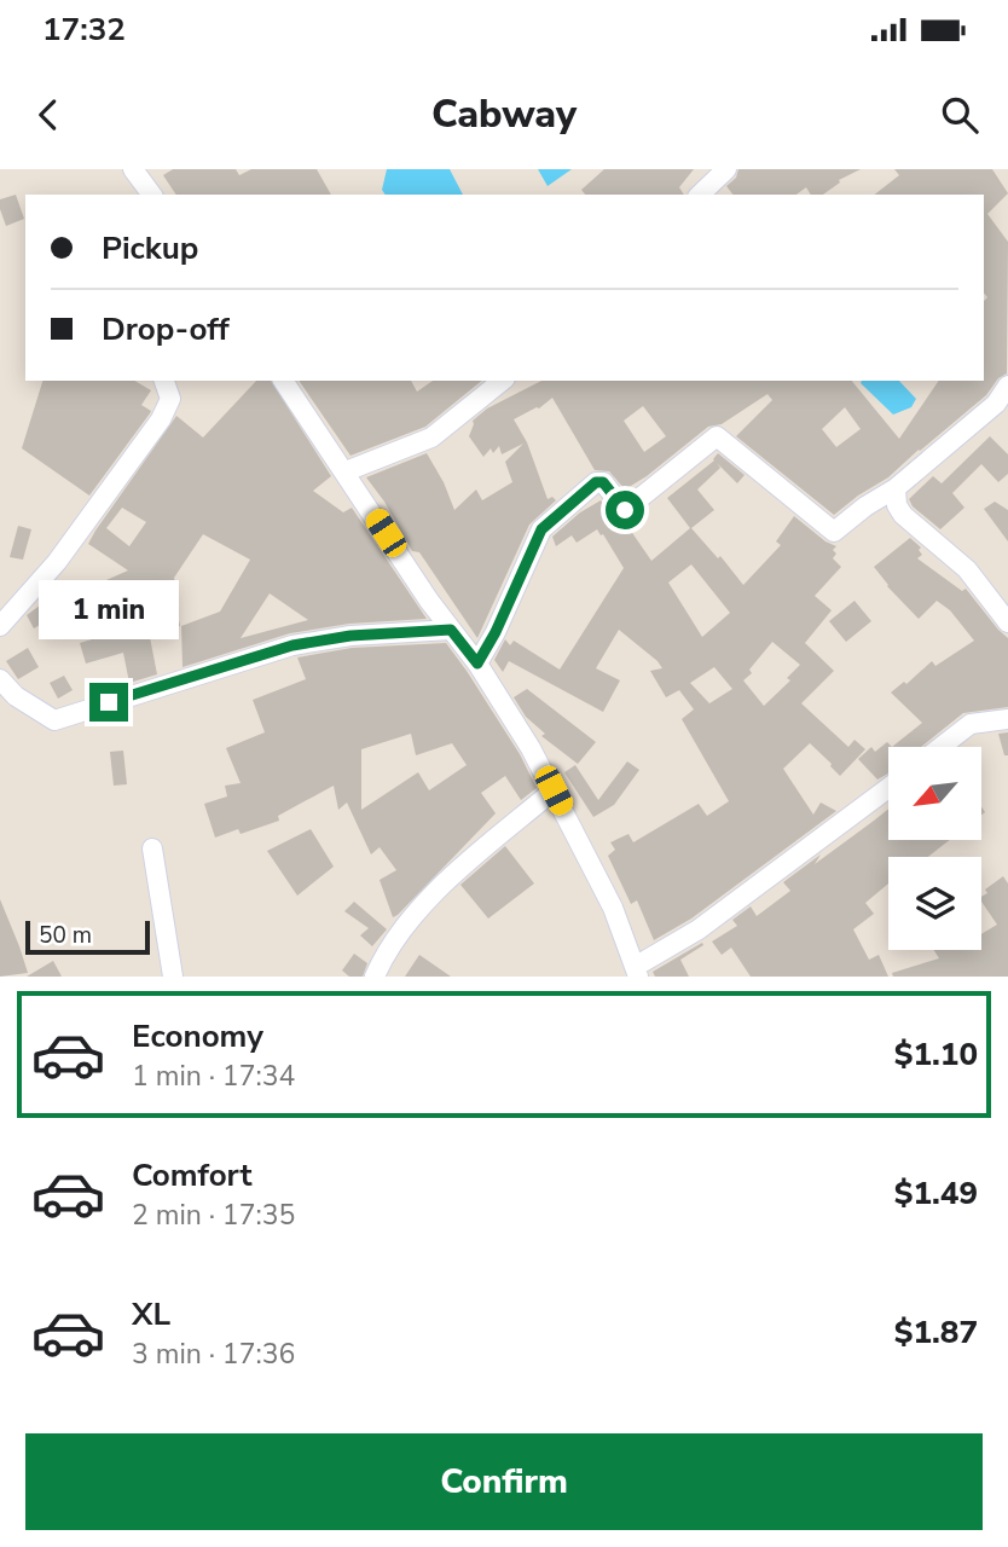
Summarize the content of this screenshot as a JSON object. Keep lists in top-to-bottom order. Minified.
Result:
{"scale_bar":"50 m","north":"bottom left","page":{"status":"17:32","header":"Cabway","banner":["Pickup","Drop-off"],"bubble":"1 min","scale":"50 m","list":[{"name":"Economy","note":"1 min · 17:34","value":"$1.10"},{"name":"Comfort","note":"2 min · 17:35","value":"$1.49"},{"name":"XL","note":"3 min · 17:36","value":"$1.87"}],"buttons":"Confirm"}}
